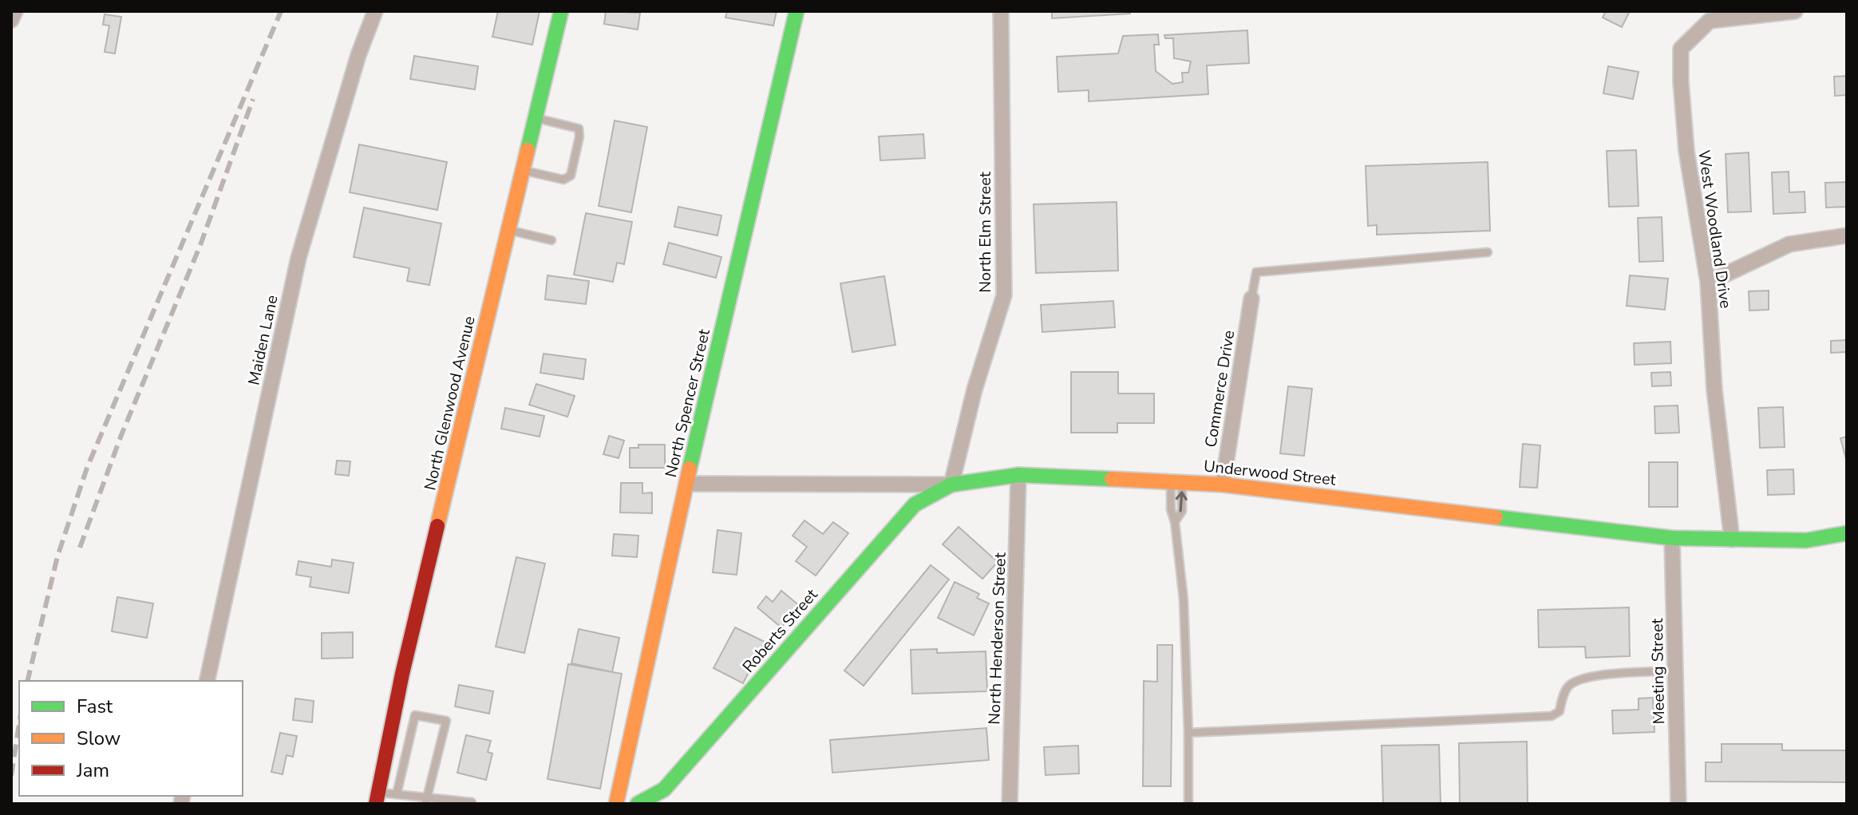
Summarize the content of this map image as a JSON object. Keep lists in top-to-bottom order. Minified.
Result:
{"streets":{"street":["West Woodland Drive","North Elm Street","Maiden Lane","Commerce Drive","North Glenwood Avenue","North Spencer Street","Underwood Street","Roberts Street","North Henderson Street","Meeting Street"]},"crossings":[["West Woodland Drive","Underwood Street"],["North Elm Street","Underwood Street"],["North Elm Street","Roberts Street"],["Commerce Drive","Underwood Street"],["North Spencer Street","Underwood Street"],["Underwood Street","Roberts Street"],["Underwood Street","North Henderson Street"],["Underwood Street","Meeting Street"]],"legend":["Fast","Slow","Jam"]}
